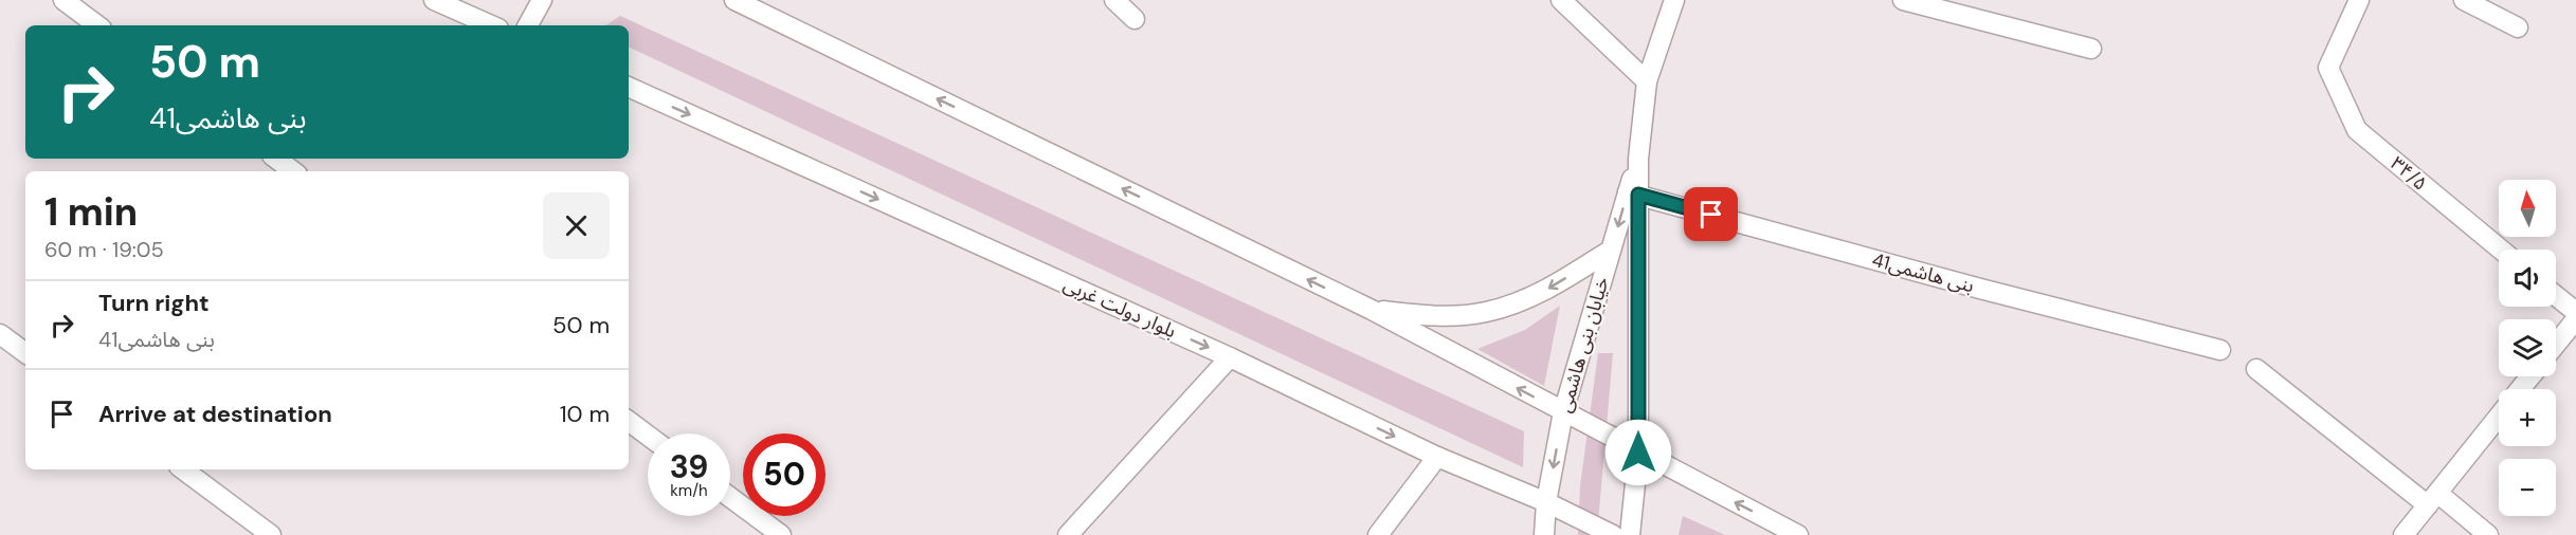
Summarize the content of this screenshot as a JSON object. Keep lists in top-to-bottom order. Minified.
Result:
{"streets":{"main road":["۳۴/۵","بنی هاشمی41","بلوار دولت غربی","خیابان بنی هاشمی"]},"crossings":[["بنی هاشمی41","خیابان بنی هاشمی"],["بلوار دولت غربی","خیابان بنی هاشمی"]],"north":"top","page":{"turn":["50 m","بنی هاشمی41"],"heading":["1 min","60 m · 19:05"],"map_buttons":["+","−"],"list":[{"name":"Turn right","note":"بنی هاشمی41","value":"50 m"},{"name":"Arrive at destination","value":"10 m"}],"speed":"39 km/h","limit":"50"}}
